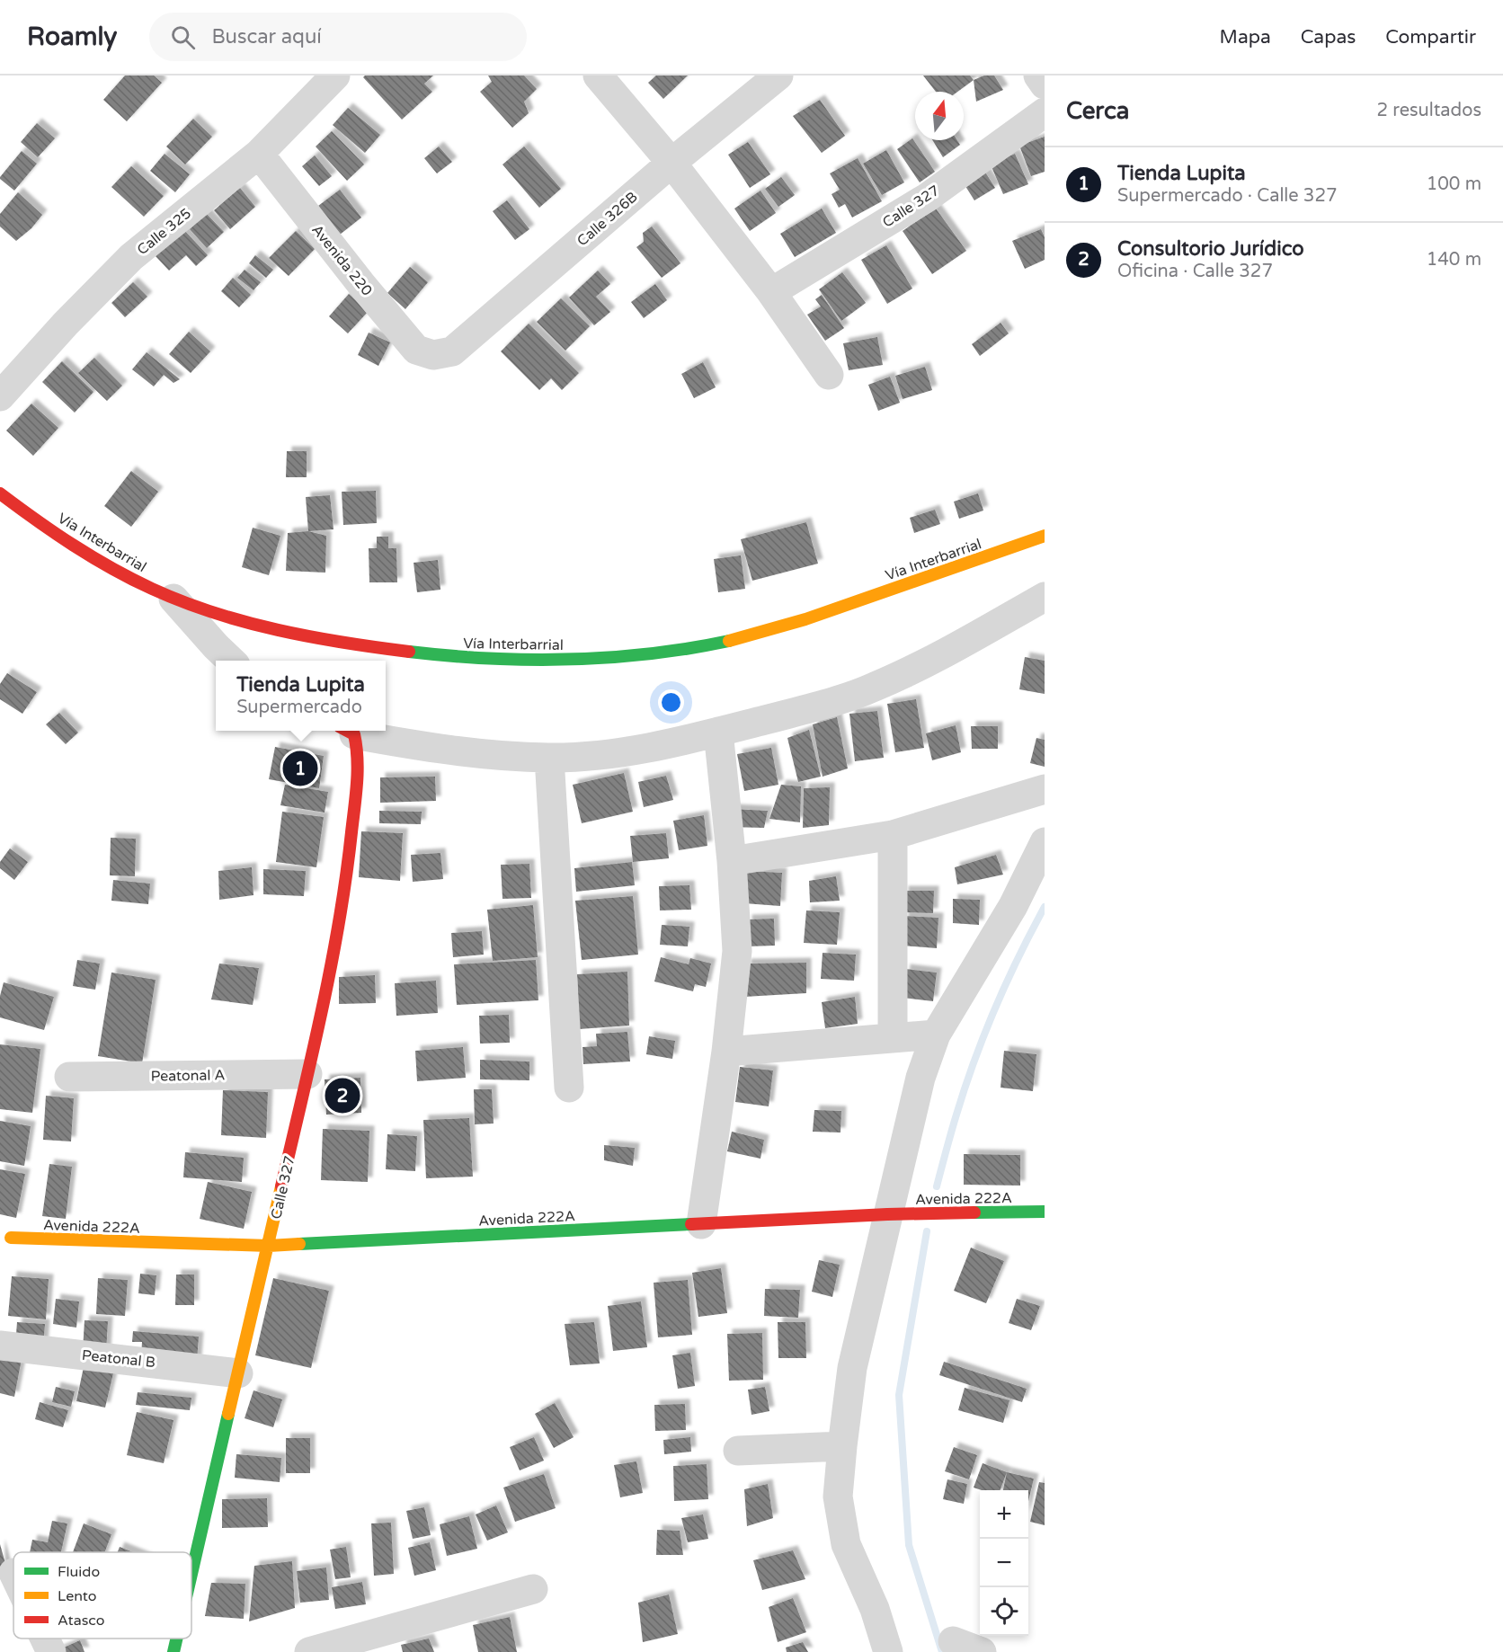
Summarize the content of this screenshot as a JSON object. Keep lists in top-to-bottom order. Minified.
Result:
{"streets":{"street":["Calle 327","Calle 326B","Calle 325","Avenida 220","Vía Interbarrial","Peatonal A","Avenida 222A","Peatonal B"]},"crossings":[["Calle 327","Peatonal A"],["Calle 327","Avenida 222A"],["Calle 327","Peatonal B"],["Calle 326B","Avenida 220"],["Calle 325","Avenida 220"]],"legend":["Fluido","Lento","Atasco"],"north":"top","page":{"header":"Roamly","search":"Buscar aquí","nav":["Mapa","Capas","Compartir"],"heading":["Cerca","2 resultados"],"list":[{"mark":"1","name":"Tienda Lupita","note":"Supermercado · Calle 327","value":"100 m"},{"mark":"2","name":"Consultorio Jurídico","note":"Oficina · Calle 327","value":"140 m"}],"popup":["Tienda Lupita","Supermercado"],"pins":["1","2"],"map_buttons":["+","−"]}}
